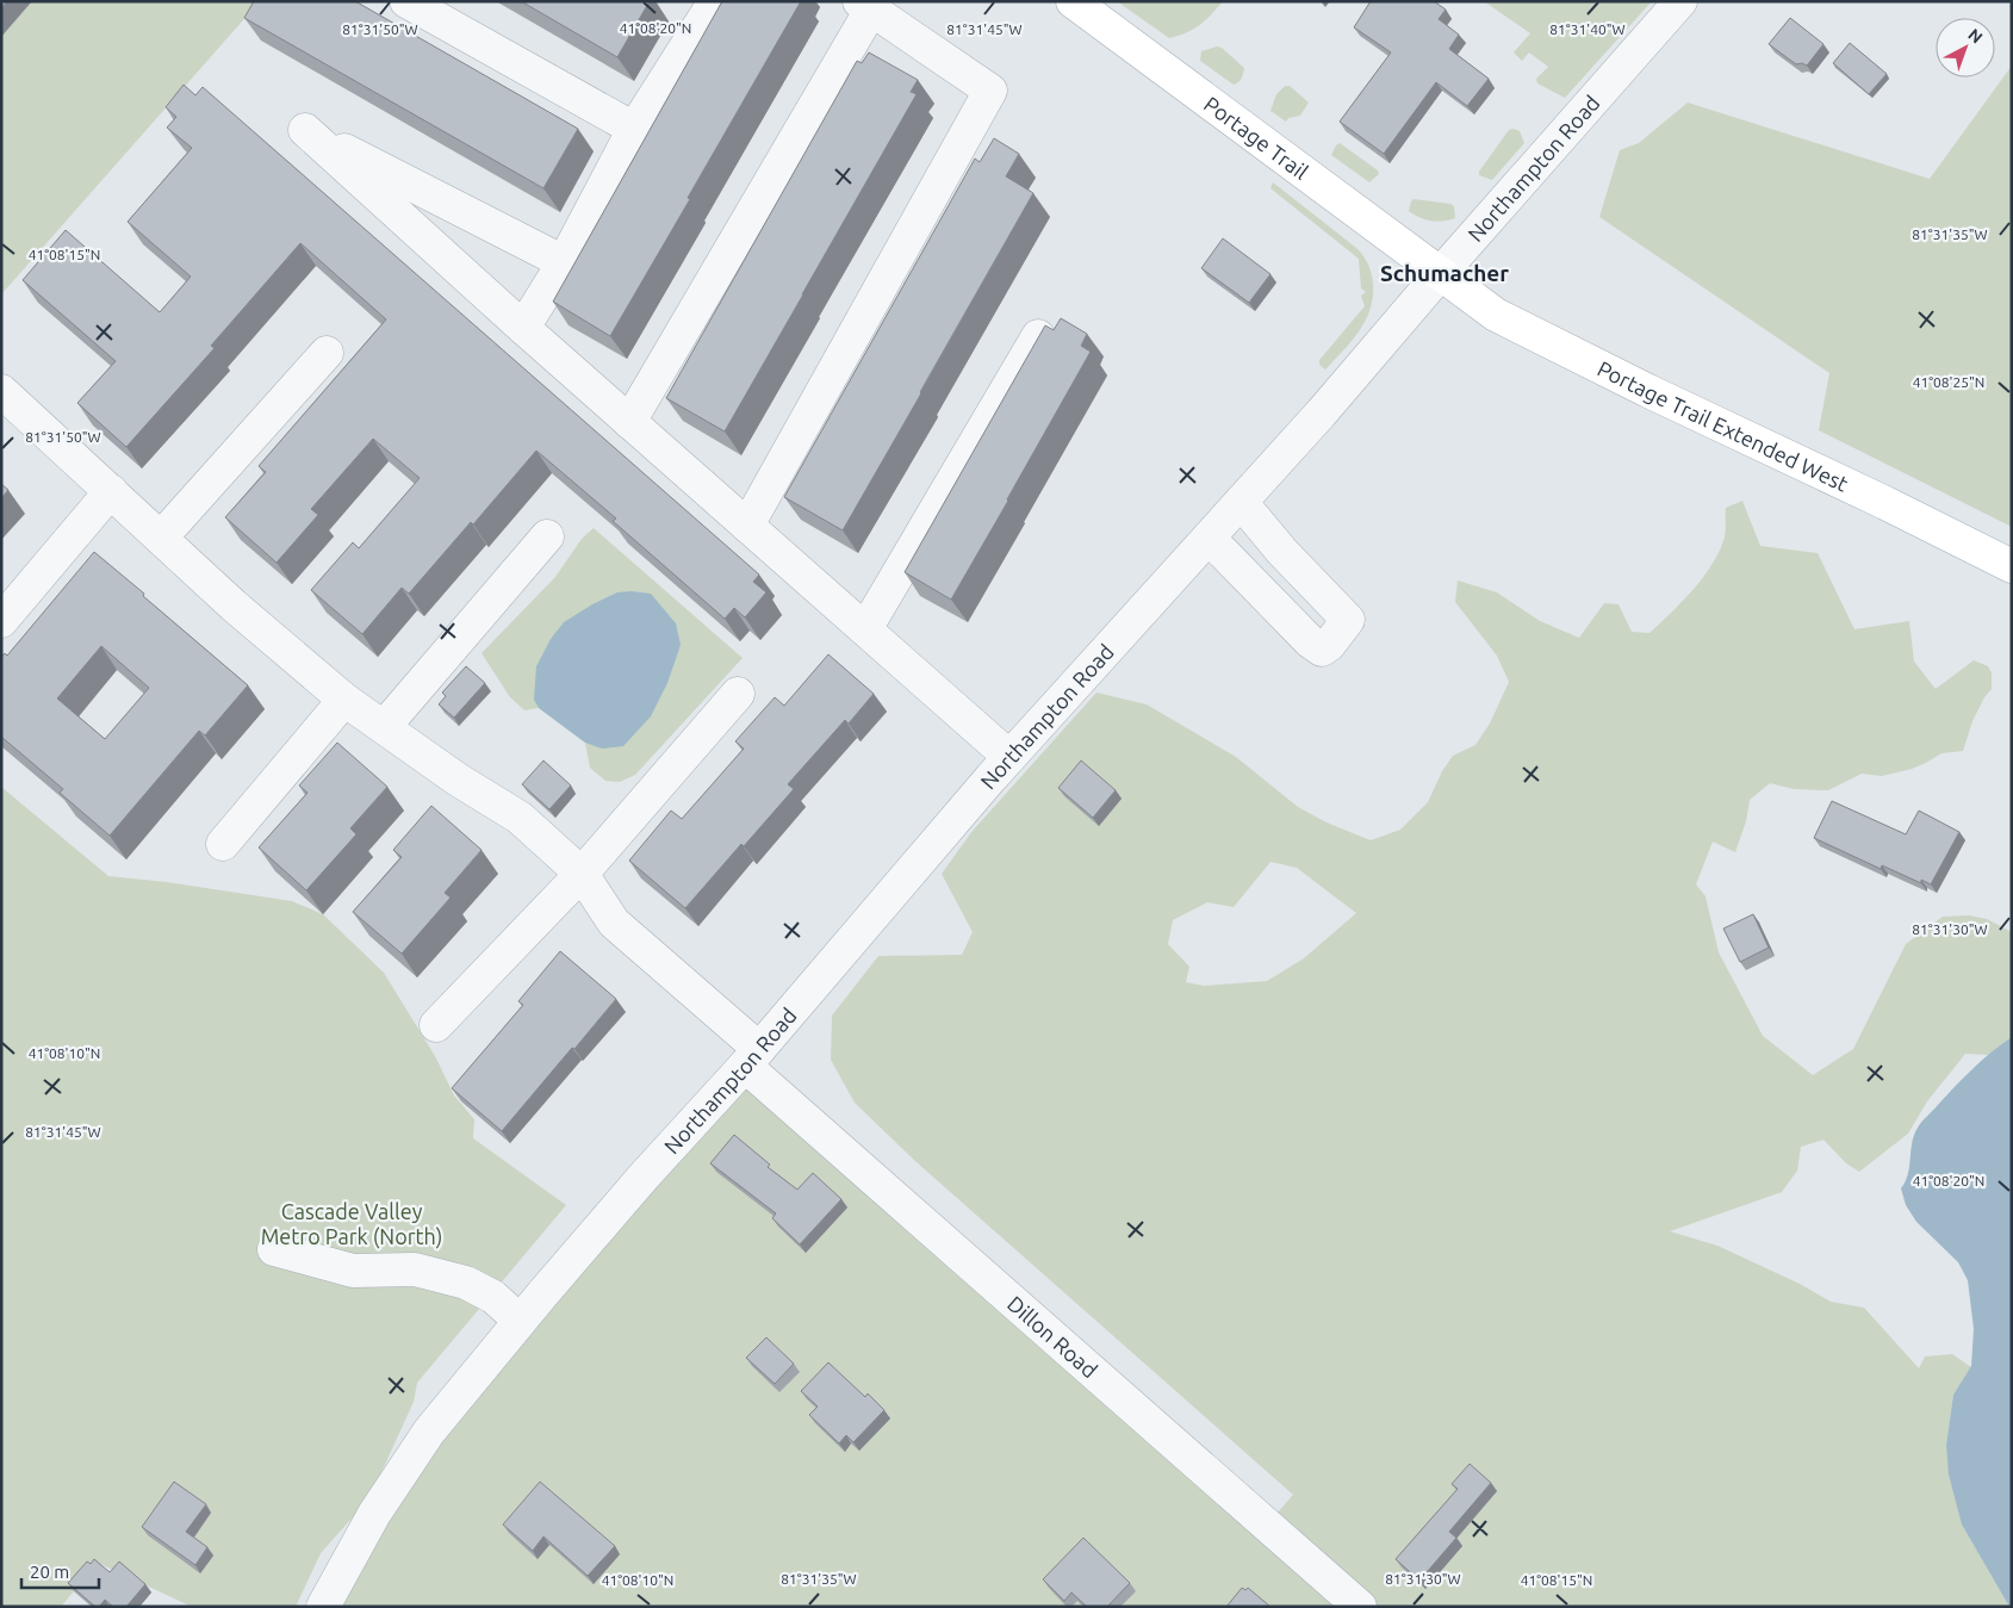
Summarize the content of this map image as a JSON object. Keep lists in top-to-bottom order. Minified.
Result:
{"streets":{"main road":["Portage Trail","Portage Trail Extended West"],"street":["Northampton Road","Dillon Road"]},"crossings":[["Portage Trail","Northampton Road"],["Portage Trail","Portage Trail Extended West"],["Northampton Road","Portage Trail Extended West"],["Northampton Road","Dillon Road"]],"districts":["Schumacher"],"parks":["Cascade Valley Metro Park (North)"],"scale_bar":"20 m","north":"top right","coordinates":["41°08'20\"N","81°31'50\"W","81°31'45\"W","81°31'40\"W","81°31'35\"W","41°08'15\"N","41°08'25\"N","81°31'30\"W","41°08'10\"N"]}
